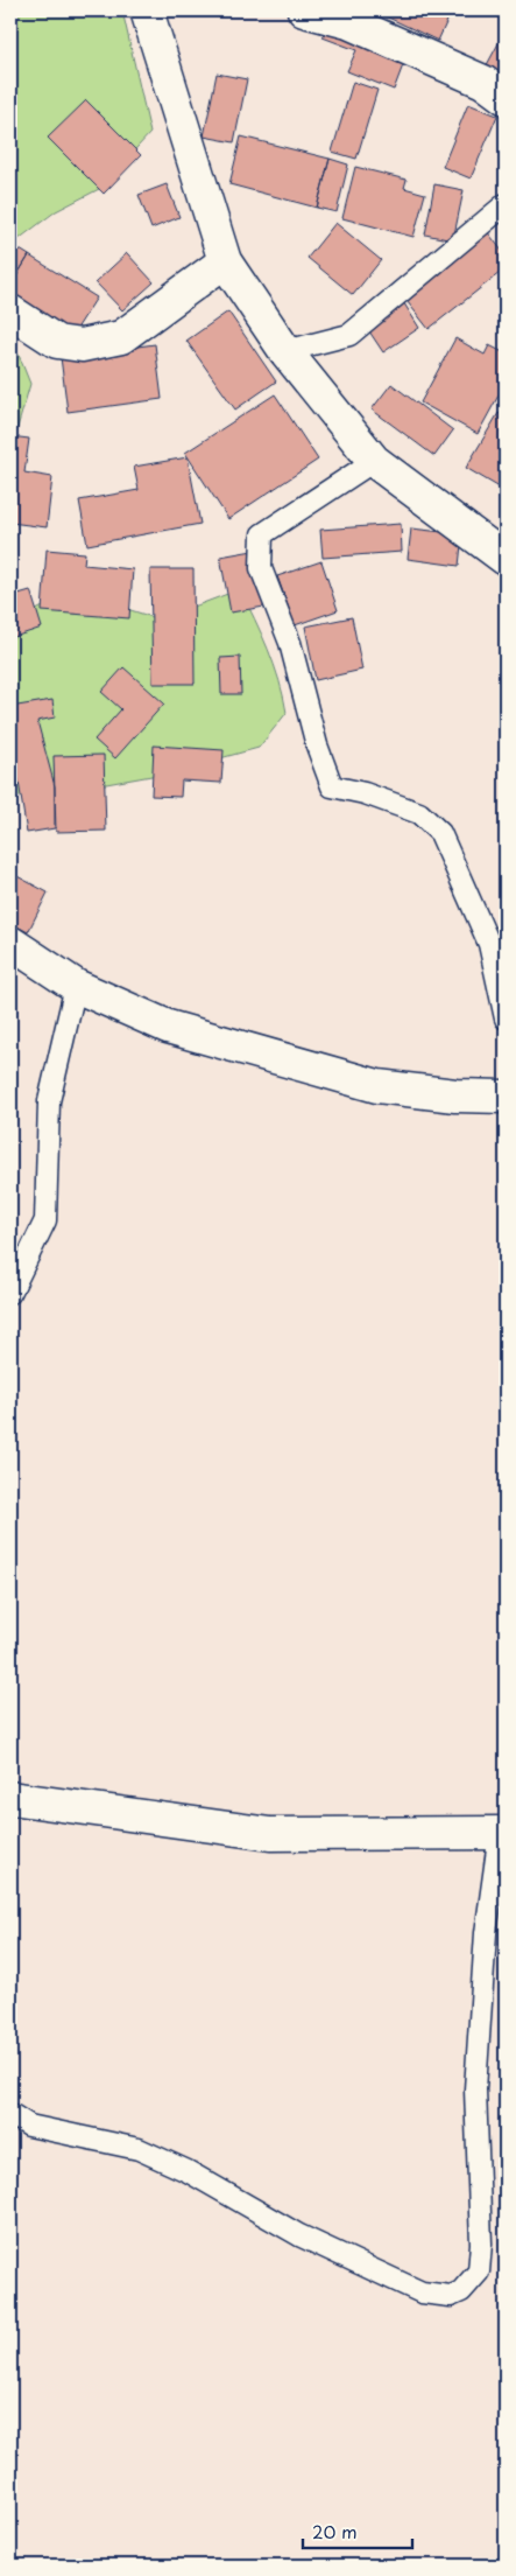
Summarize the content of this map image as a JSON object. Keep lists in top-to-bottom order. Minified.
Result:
{"scale_bar":"20 m"}
